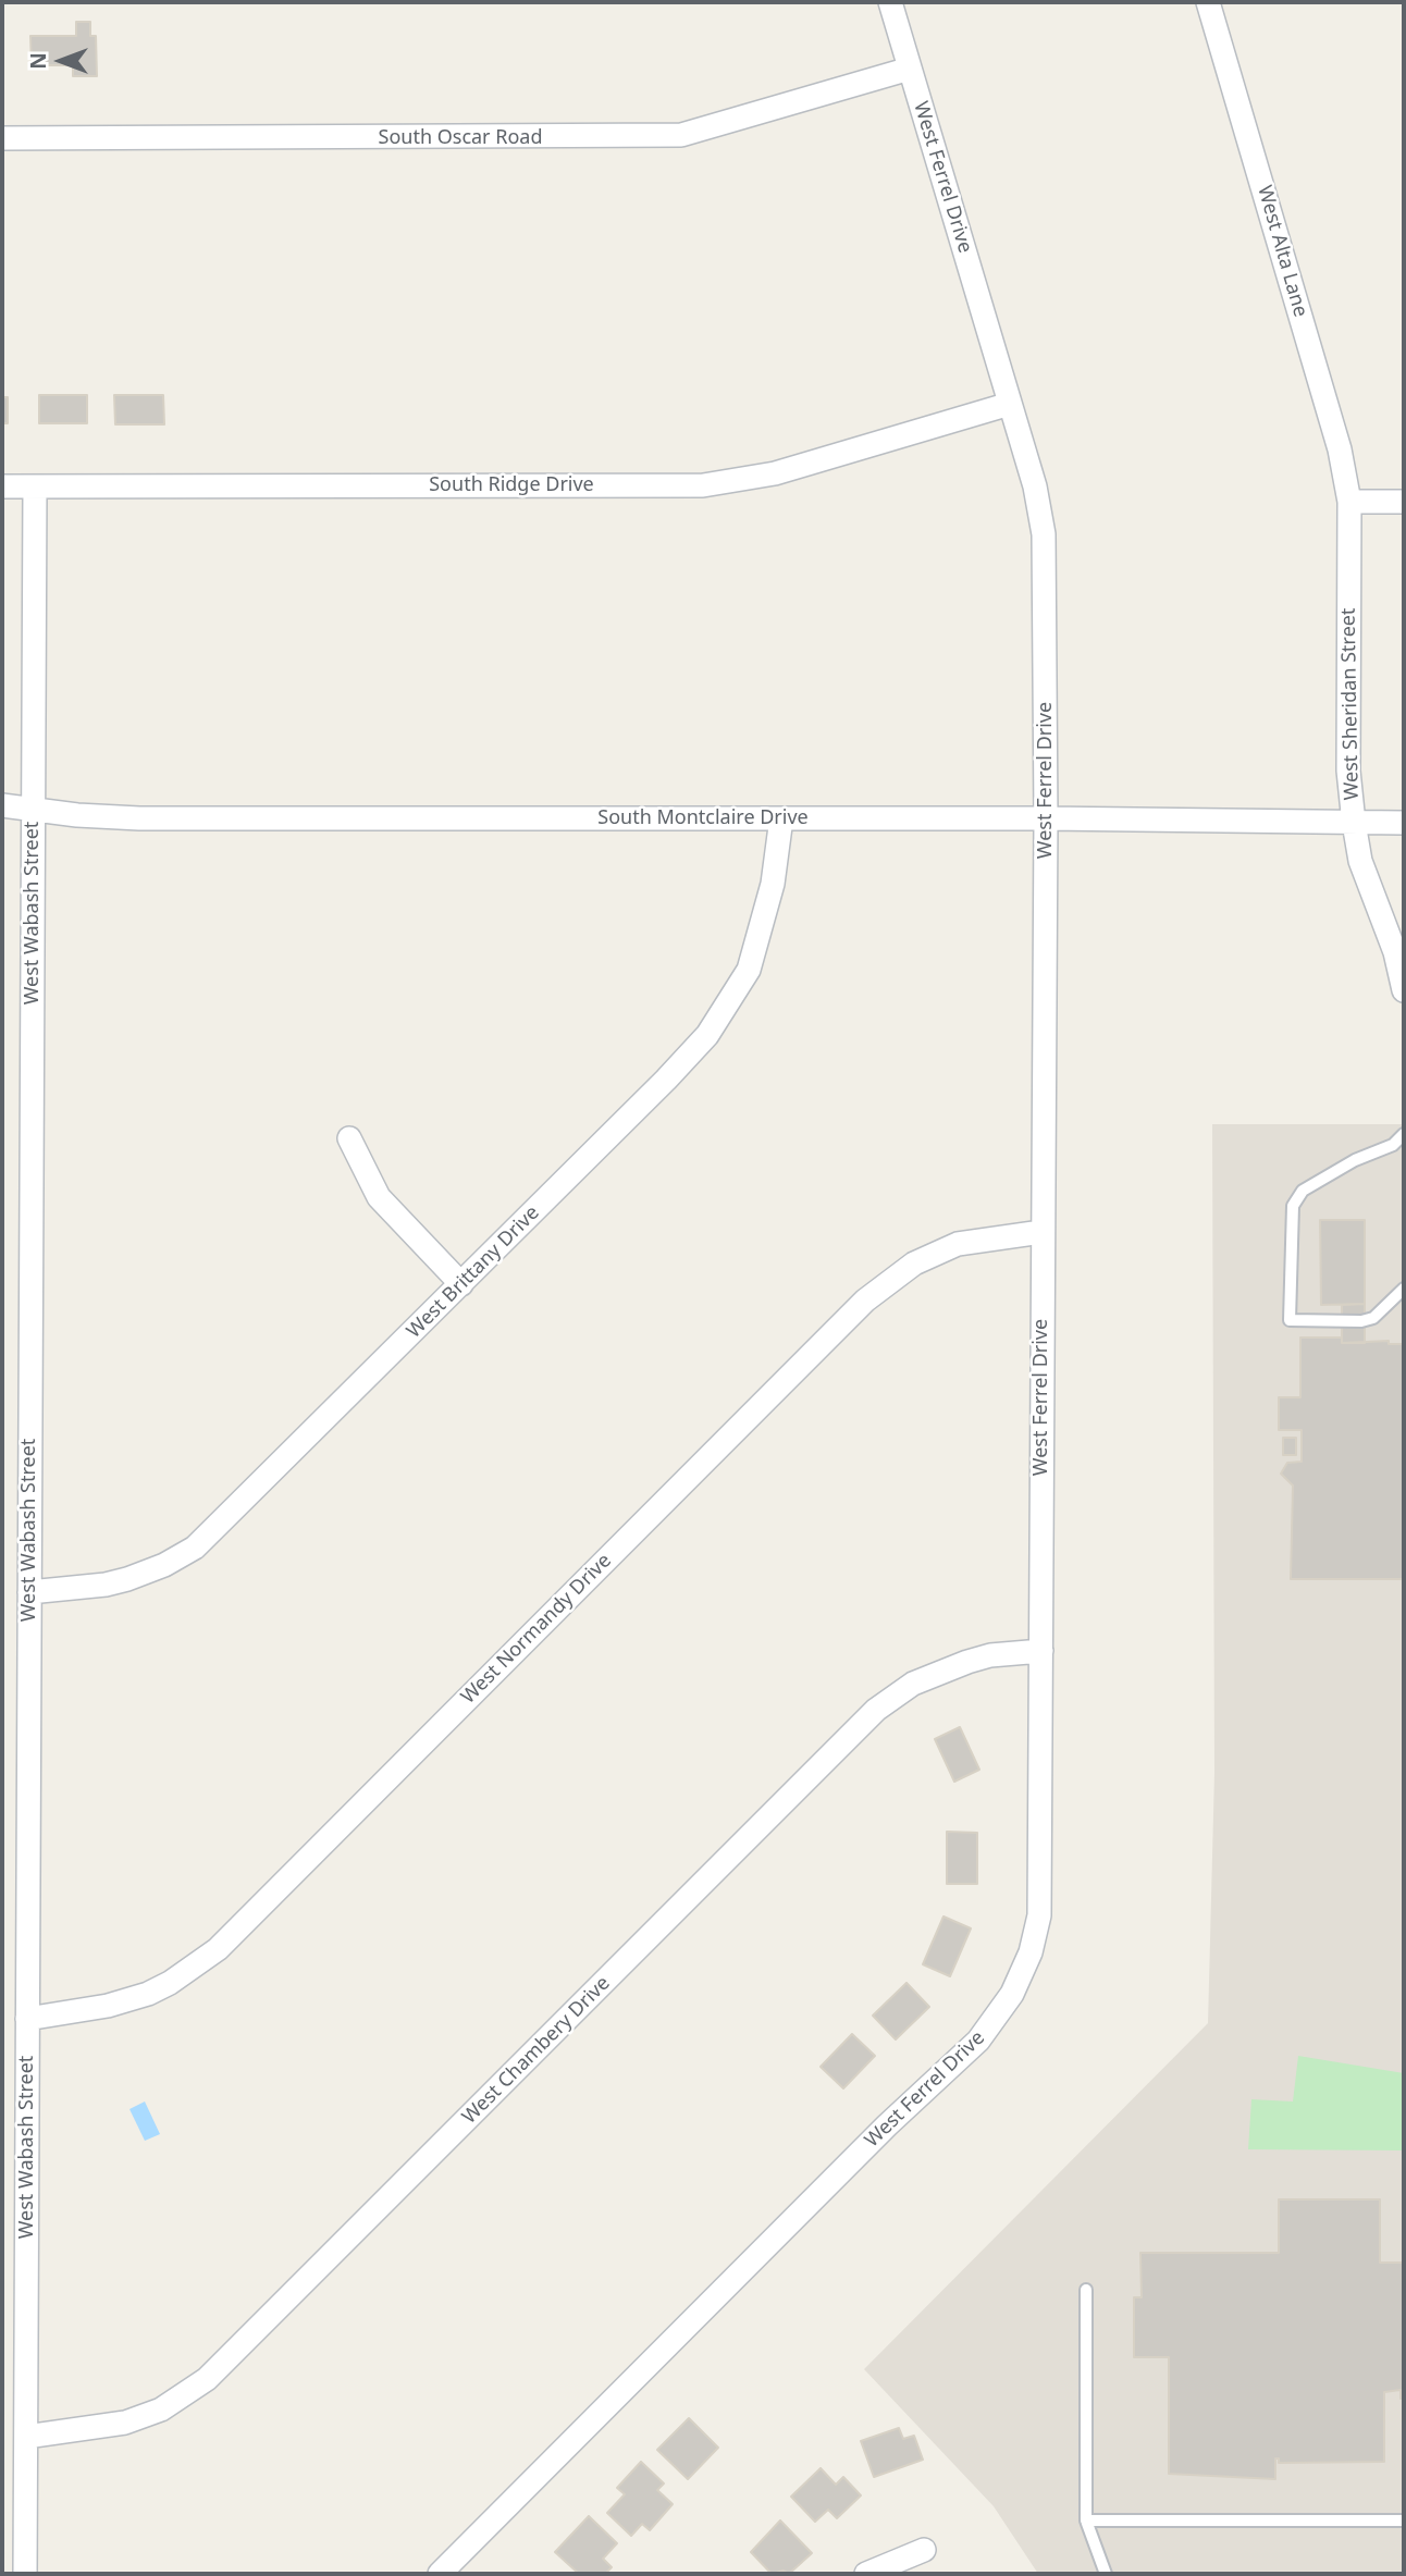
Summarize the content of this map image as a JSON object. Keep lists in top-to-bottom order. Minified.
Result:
{"streets":{"street":["South Oscar Road","West Ferrel Drive","West Alta Lane","South Ridge Drive","West Sheridan Street","South Montclaire Drive","West Wabash Street","West Brittany Drive","West Normandy Drive","West Chambery Drive"]},"crossings":[["South Oscar Road","West Ferrel Drive"],["West Ferrel Drive","South Ridge Drive"],["West Ferrel Drive","South Montclaire Drive"],["West Ferrel Drive","West Normandy Drive"],["West Ferrel Drive","West Chambery Drive"],["West Alta Lane","West Sheridan Street"],["South Ridge Drive","West Wabash Street"],["West Sheridan Street","South Montclaire Drive"],["South Montclaire Drive","West Wabash Street"],["South Montclaire Drive","West Brittany Drive"],["West Wabash Street","West Brittany Drive"],["West Wabash Street","West Normandy Drive"],["West Wabash Street","West Chambery Drive"]],"north":"left"}
